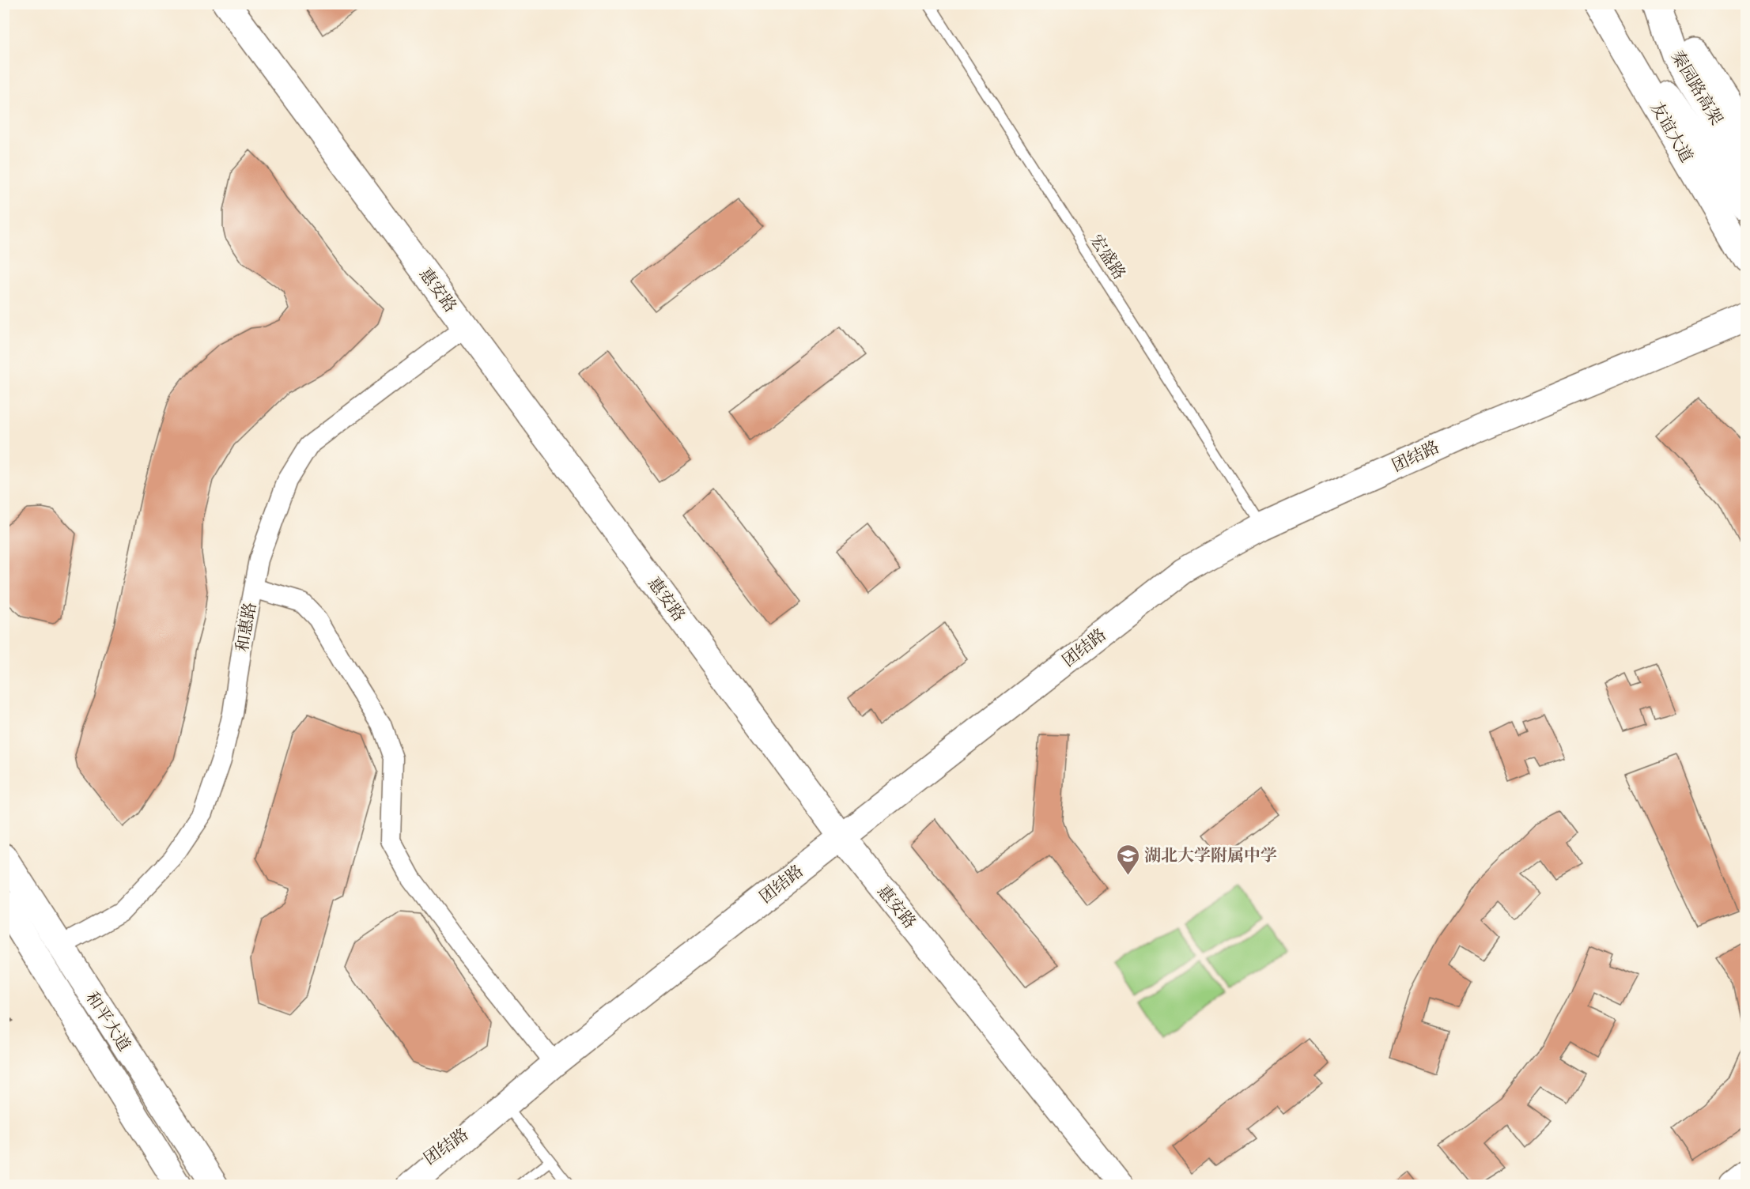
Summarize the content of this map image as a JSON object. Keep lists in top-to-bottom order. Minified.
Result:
{"streets":{"street":["秦园路高架","友谊大道","惠安路","团结路","和惠路","和平大道"],"lane":["宏盛路"]},"crossings":[["秦园路高架","友谊大道"],["宏盛路","团结路"],["惠安路","团结路"],["惠安路","和惠路"],["和惠路","和平大道"]],"places":{"school or university":["湖北大学附属中学"]}}
